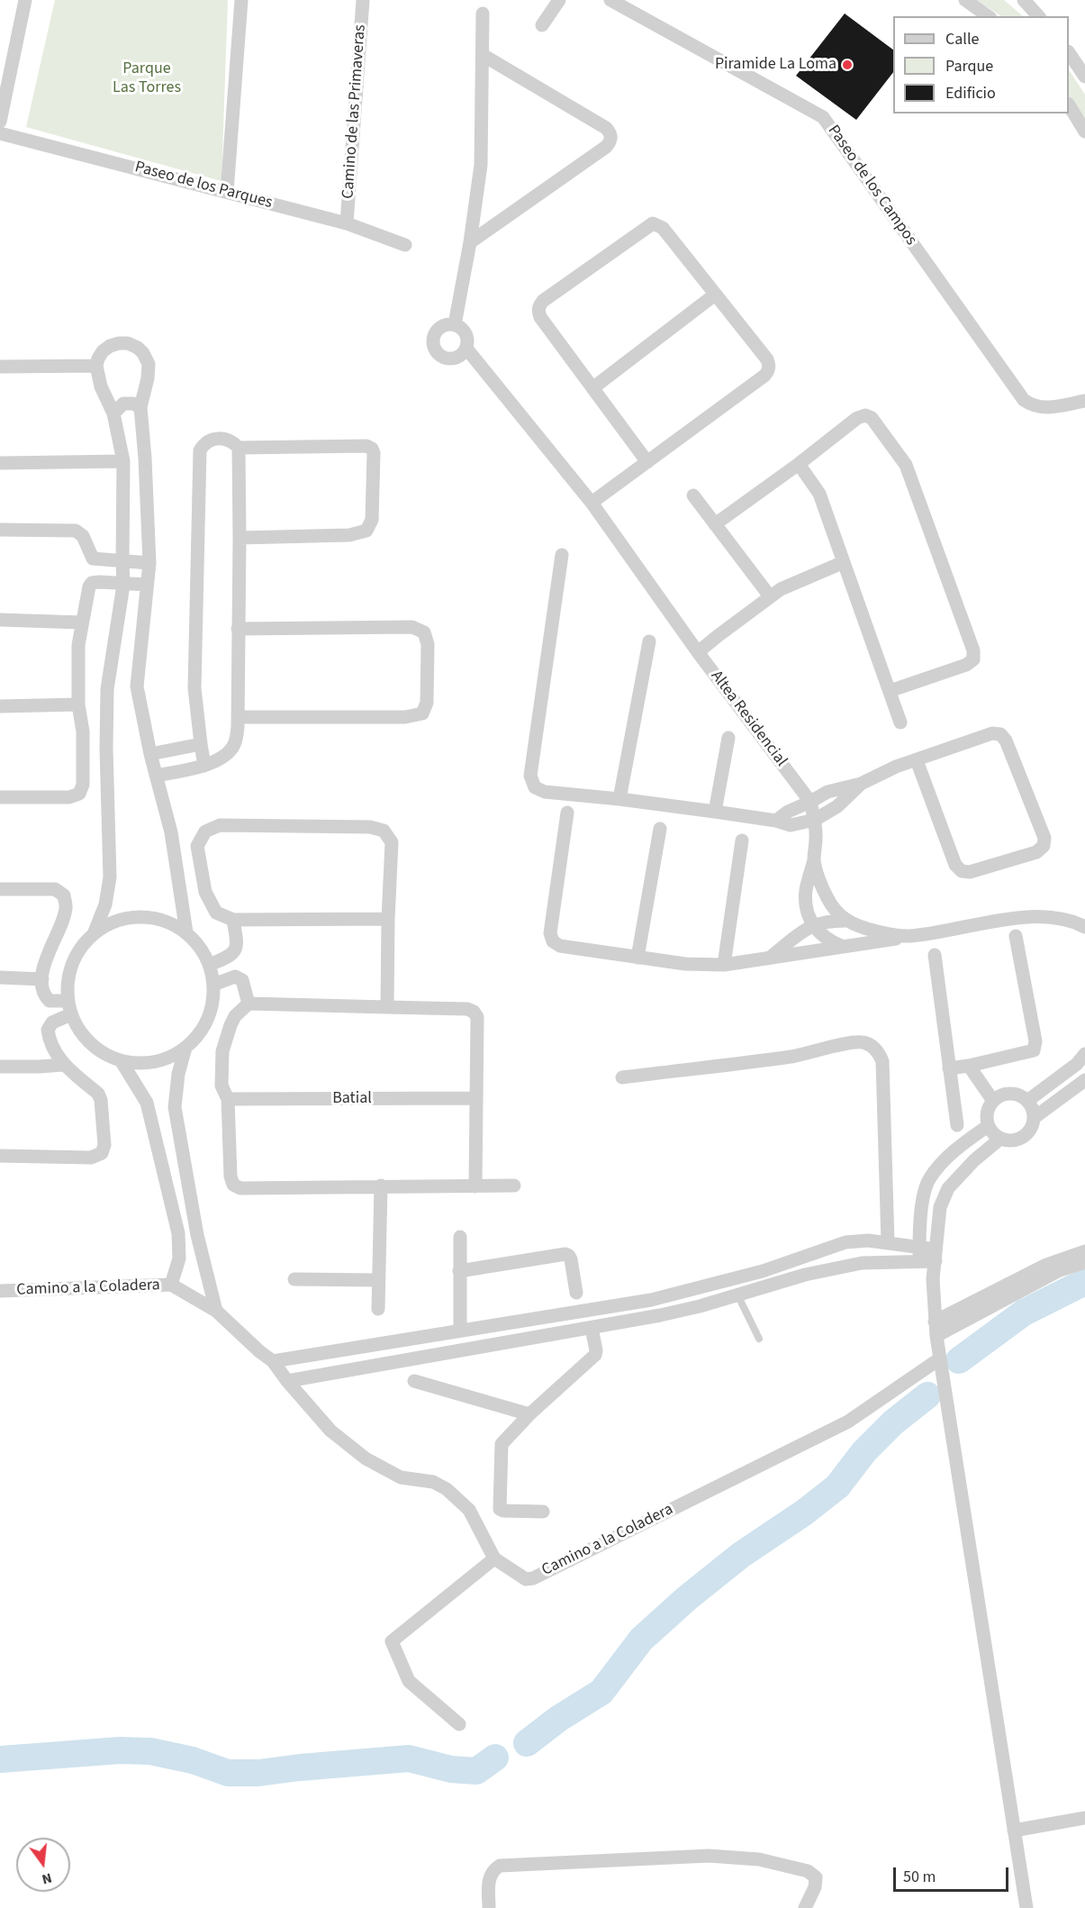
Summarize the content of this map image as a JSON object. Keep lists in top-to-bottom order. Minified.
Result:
{"streets":{"street":["Camino de las Primaveras","Paseo de los Parques","Paseo de los Campos","Altea Residencial","Batial","Camino a la Coladera"]},"crossings":[["Camino de las Primaveras","Paseo de los Parques"]],"parks":["Parque Las Torres"],"places":["Piramide La Loma"],"legend":["Calle","Parque","Edificio"],"scale_bar":"50 m","north":"bottom"}
